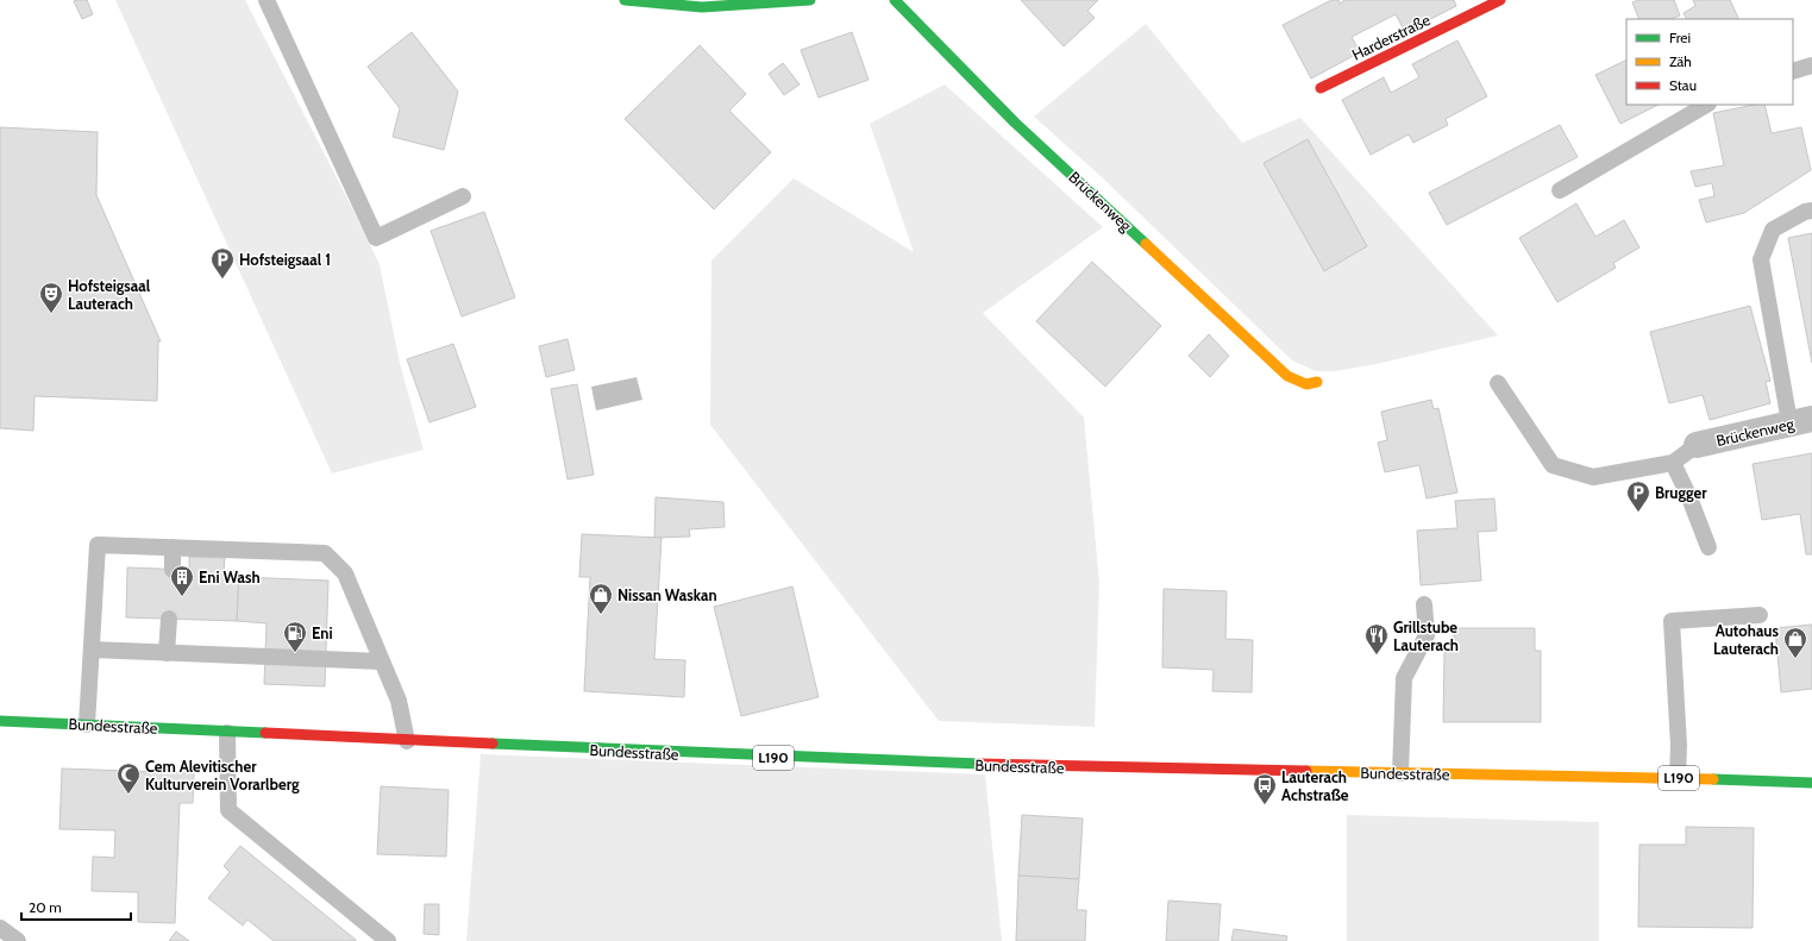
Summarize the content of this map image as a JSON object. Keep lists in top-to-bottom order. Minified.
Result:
{"streets":{"main road":["Harderstraße","Brückenweg","Bundesstraße","L190"]},"places":{"parking":["Hofsteigsaal 1","Brugger"],"theatre":["Hofsteigsaal Lauterach"],"building":["Eni Wash"],"shop":["Nissan Waskan","Autohaus Lauterach"],"fuel station":["Eni"],"restaurant":["Grillstube Lauterach"],"mosque":["Cem Alevitischer Kulturverein Vorarlberg"],"bus stop":["Lauterach Achstraße"]},"legend":["Frei","Zäh","Stau"],"scale_bar":"20 m"}
